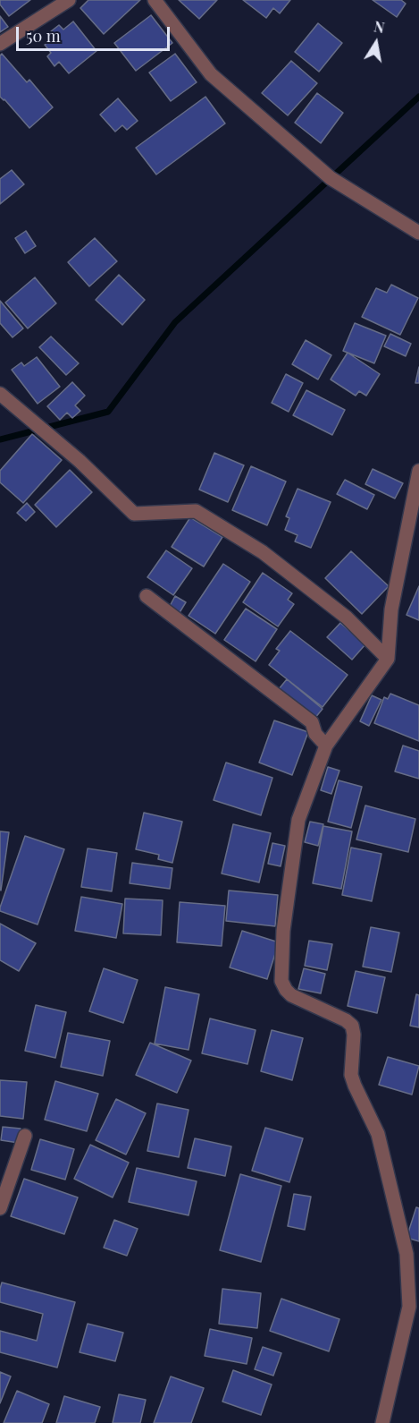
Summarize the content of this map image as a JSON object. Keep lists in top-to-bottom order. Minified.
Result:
{"scale_bar":"50 m","north":"top"}
